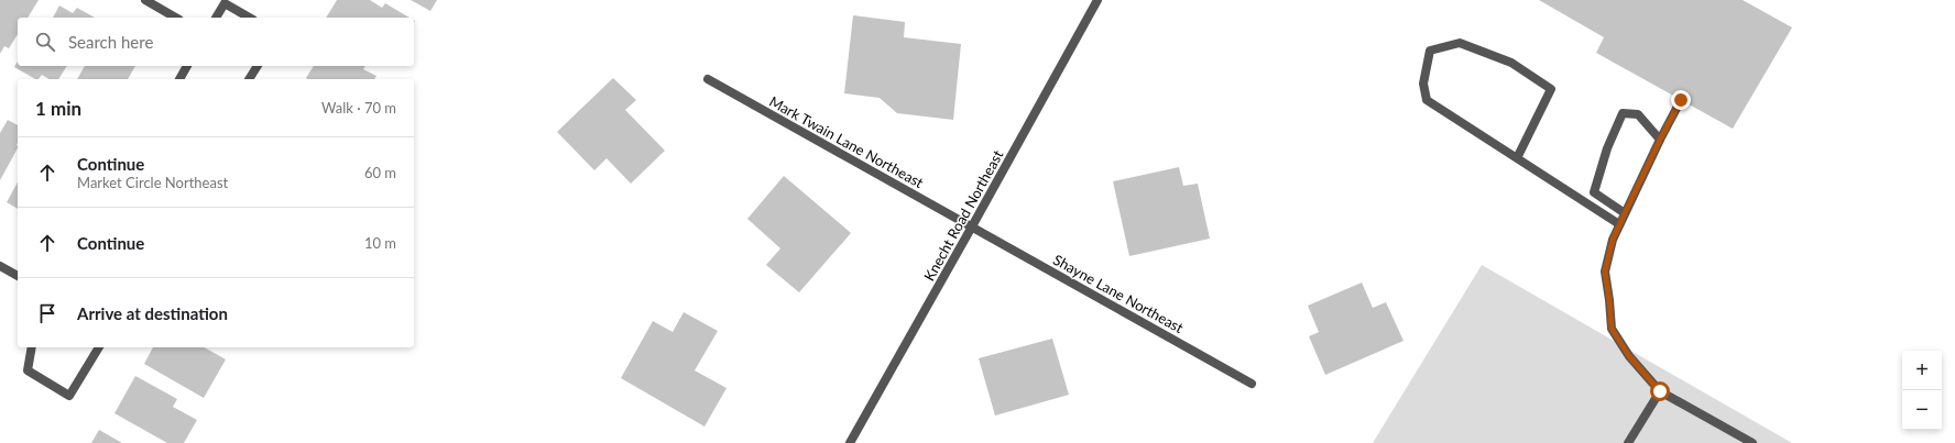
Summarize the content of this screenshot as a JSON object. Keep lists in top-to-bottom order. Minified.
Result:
{"streets":{"street":["Mark Twain Lane Northeast","Knecht Road Northeast","Shayne Lane Northeast"]},"crossings":[["Mark Twain Lane Northeast","Knecht Road Northeast"],["Mark Twain Lane Northeast","Shayne Lane Northeast"],["Knecht Road Northeast","Shayne Lane Northeast"]],"page":{"search":"Search here","heading":["1 min","Walk · 70 m"],"list":[["Continue","Market Circle Northeast","60 m"],["Continue","10 m"],"Arrive at destination"],"map_buttons":["+","−"]}}
